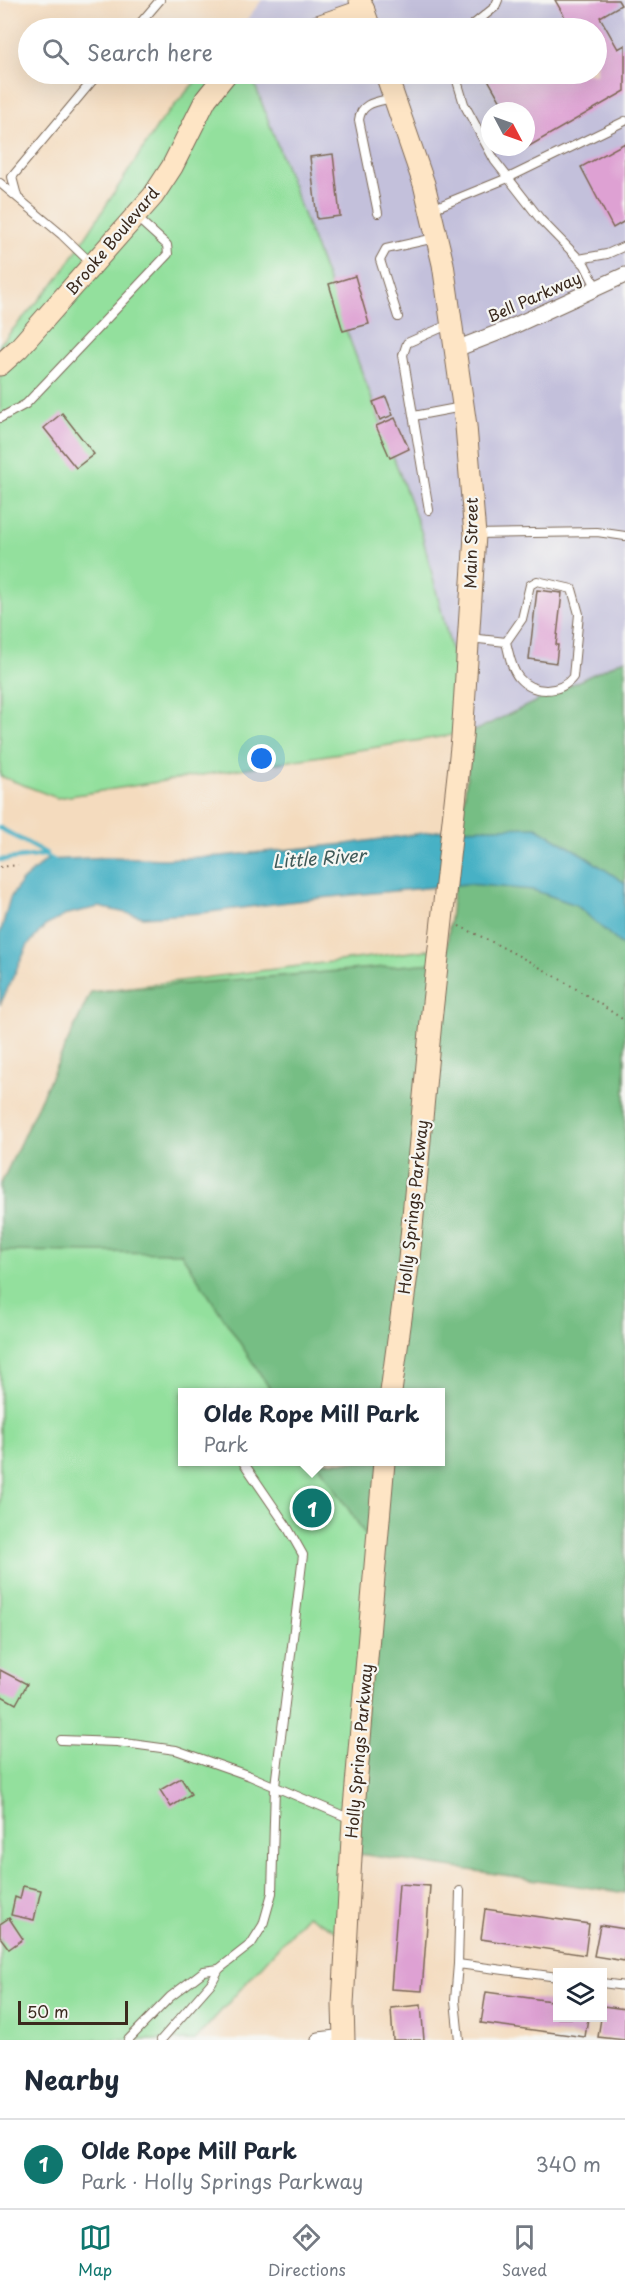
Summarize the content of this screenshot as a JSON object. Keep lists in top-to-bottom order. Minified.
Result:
{"streets":{"main road":["Brooke Boulevard","Main Street","Holly Springs Parkway"],"street":["Bell Parkway"]},"crossings":[["Bell Parkway","Main Street"],["Main Street","Holly Springs Parkway"]],"water":["Little River"],"scale_bar":"50 m","north":"bottom right","page":{"search":"Search here","popup":["Olde Rope Mill Park","Park"],"pins":"1","scale":"50 m","heading":"Nearby","list":[{"mark":"1","name":"Olde Rope Mill Park","note":"Park · Holly Springs Parkway","value":"340 m"}],"nav":["Map","Directions","Saved"]}}
